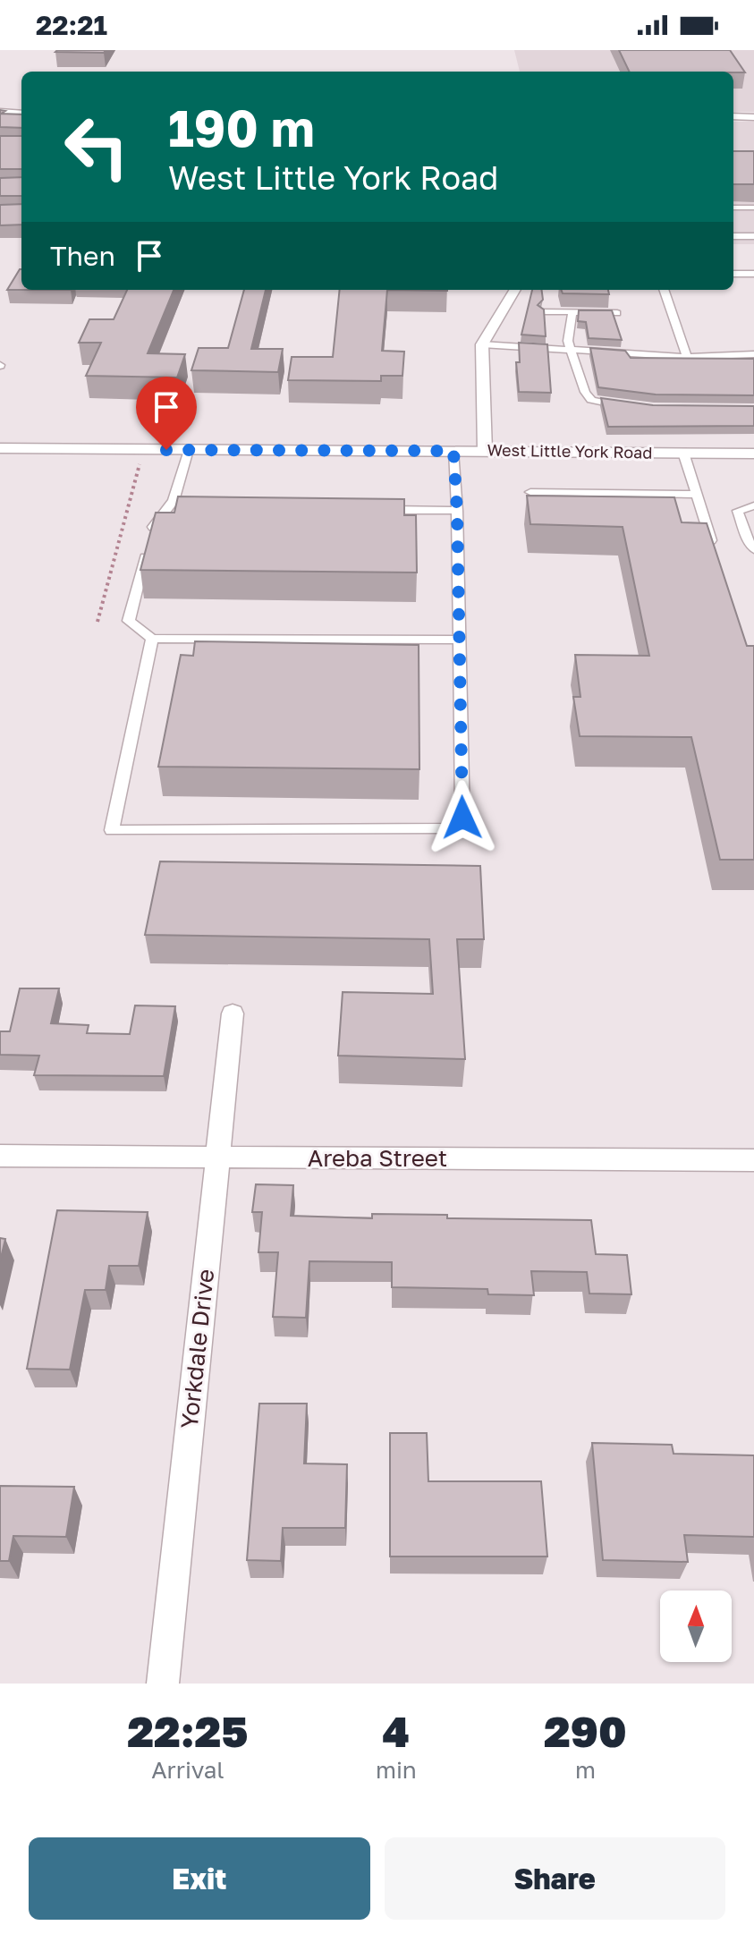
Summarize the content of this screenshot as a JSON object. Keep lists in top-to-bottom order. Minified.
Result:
{"streets":{"street":["West Little York Road","Areba Street","Yorkdale Drive"]},"crossings":[["Areba Street","Yorkdale Drive"]],"north":"top","page":{"status":"22:21","turn":["190 m","West Little York Road"],"then":"Then","eta":["22:25","Arrival","4","min","290","m"],"buttons":["Exit","Share"]}}
